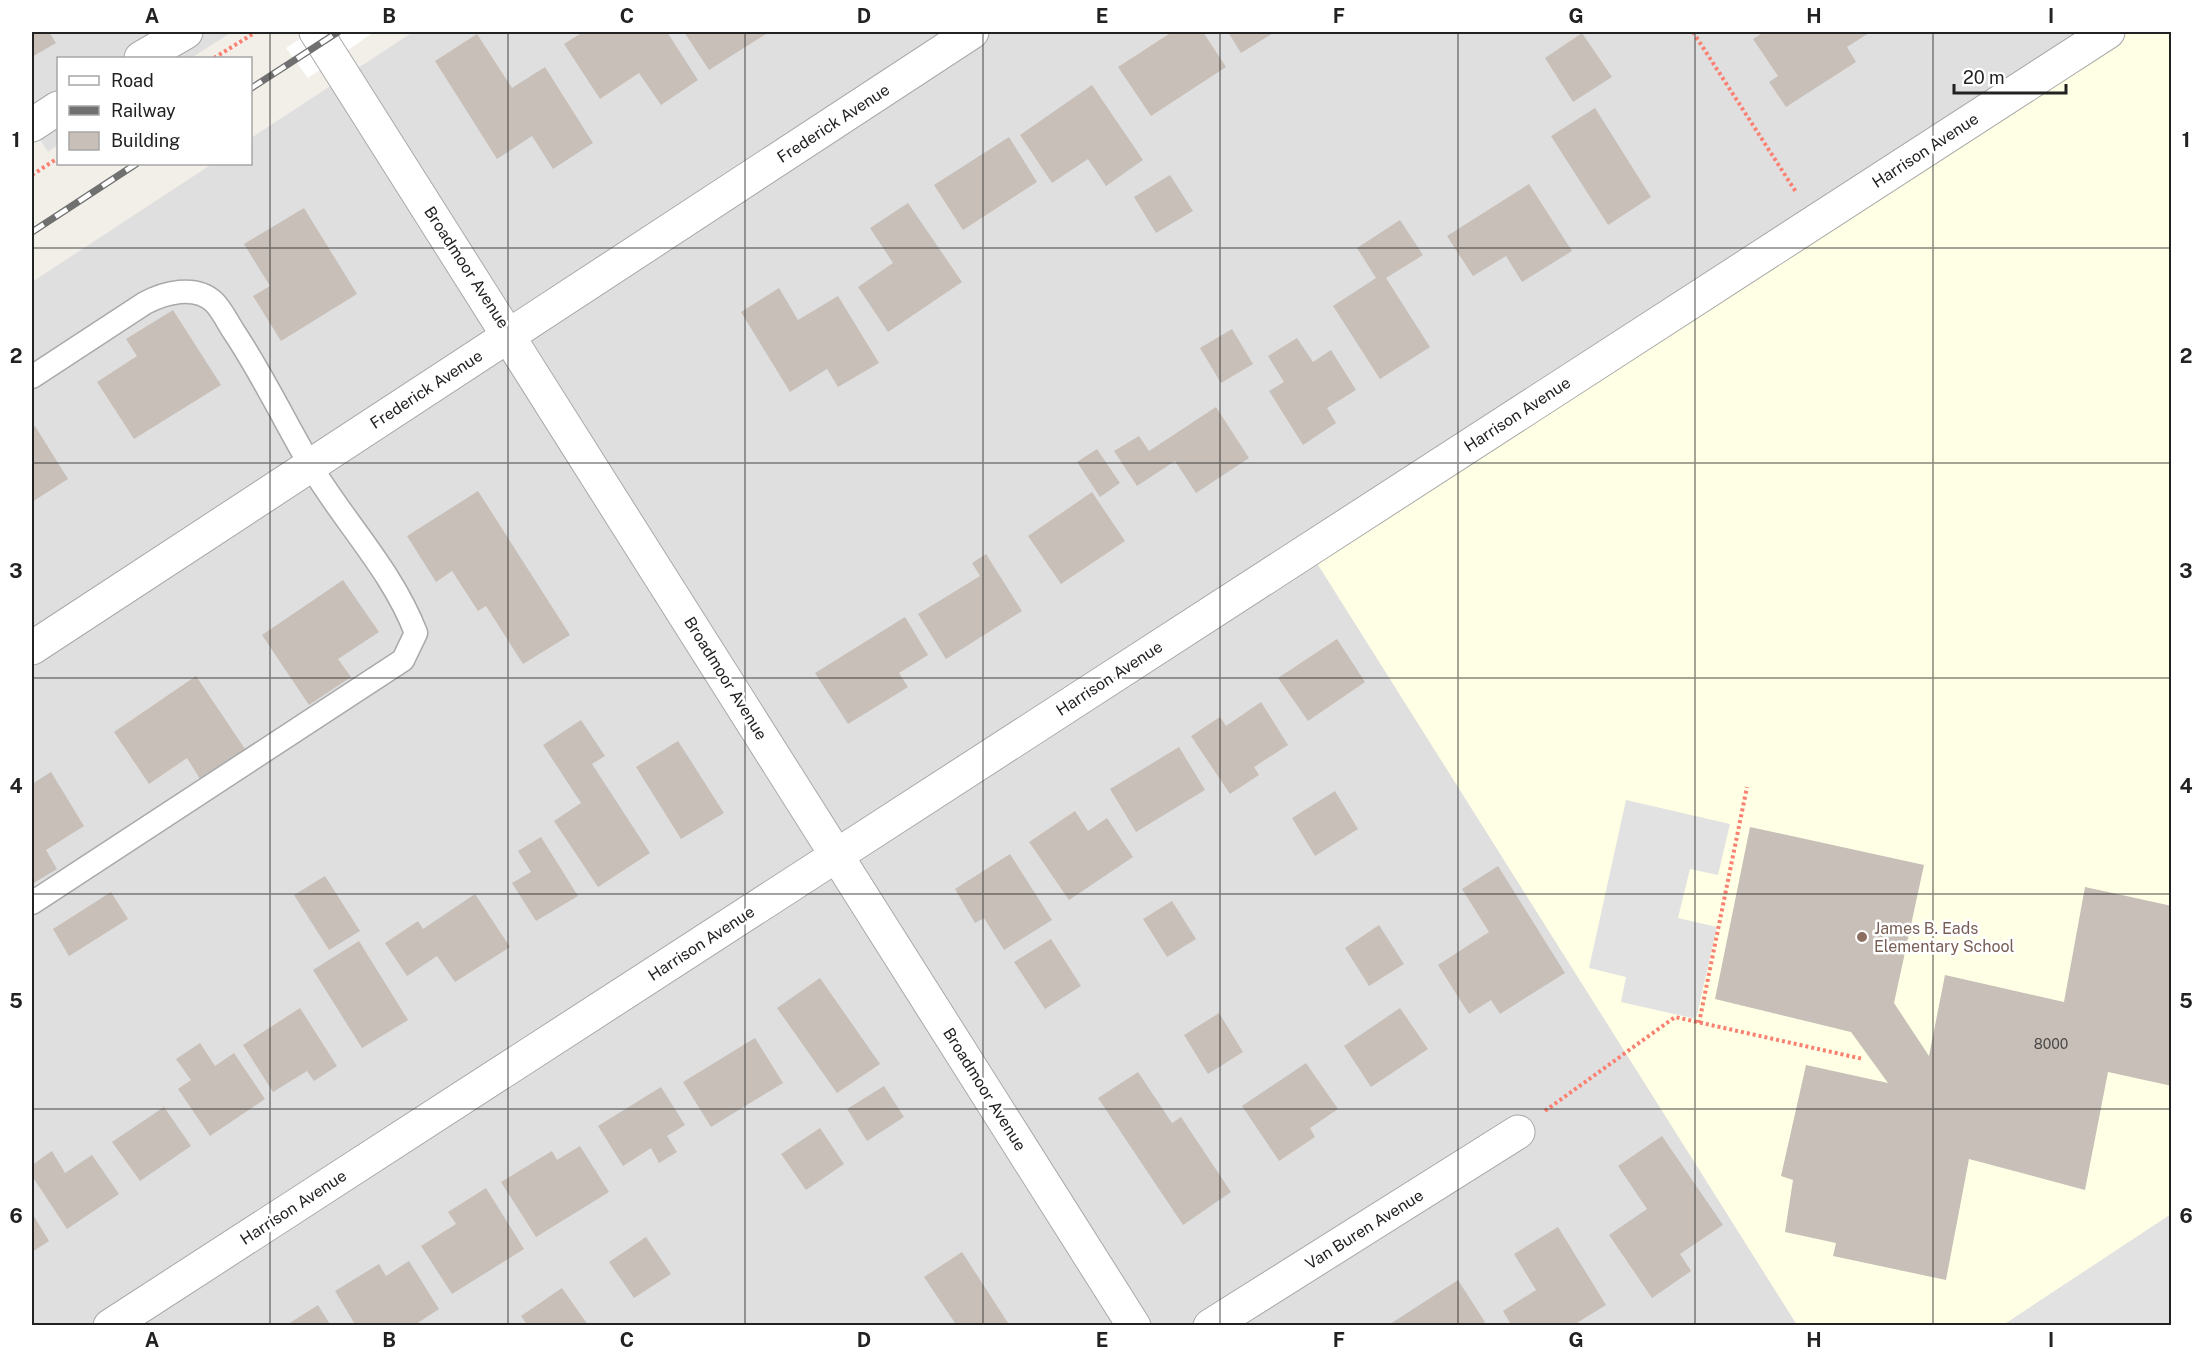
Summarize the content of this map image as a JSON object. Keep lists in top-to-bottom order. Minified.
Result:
{"streets":{"street":["Frederick Avenue","Harrison Avenue","Broadmoor Avenue","Van Buren Avenue"]},"crossings":[["Frederick Avenue","Broadmoor Avenue"],["Harrison Avenue","Broadmoor Avenue"]],"places":["James B. Eads Elementary School"],"house_numbers":["8000"],"legend":["Road","Railway","Building"],"scale_bar":"20 m","grid":{"columns":["A","B","C","D","E","F","G","H","I"],"rows":["1","2","3","4","5","6"]}}
